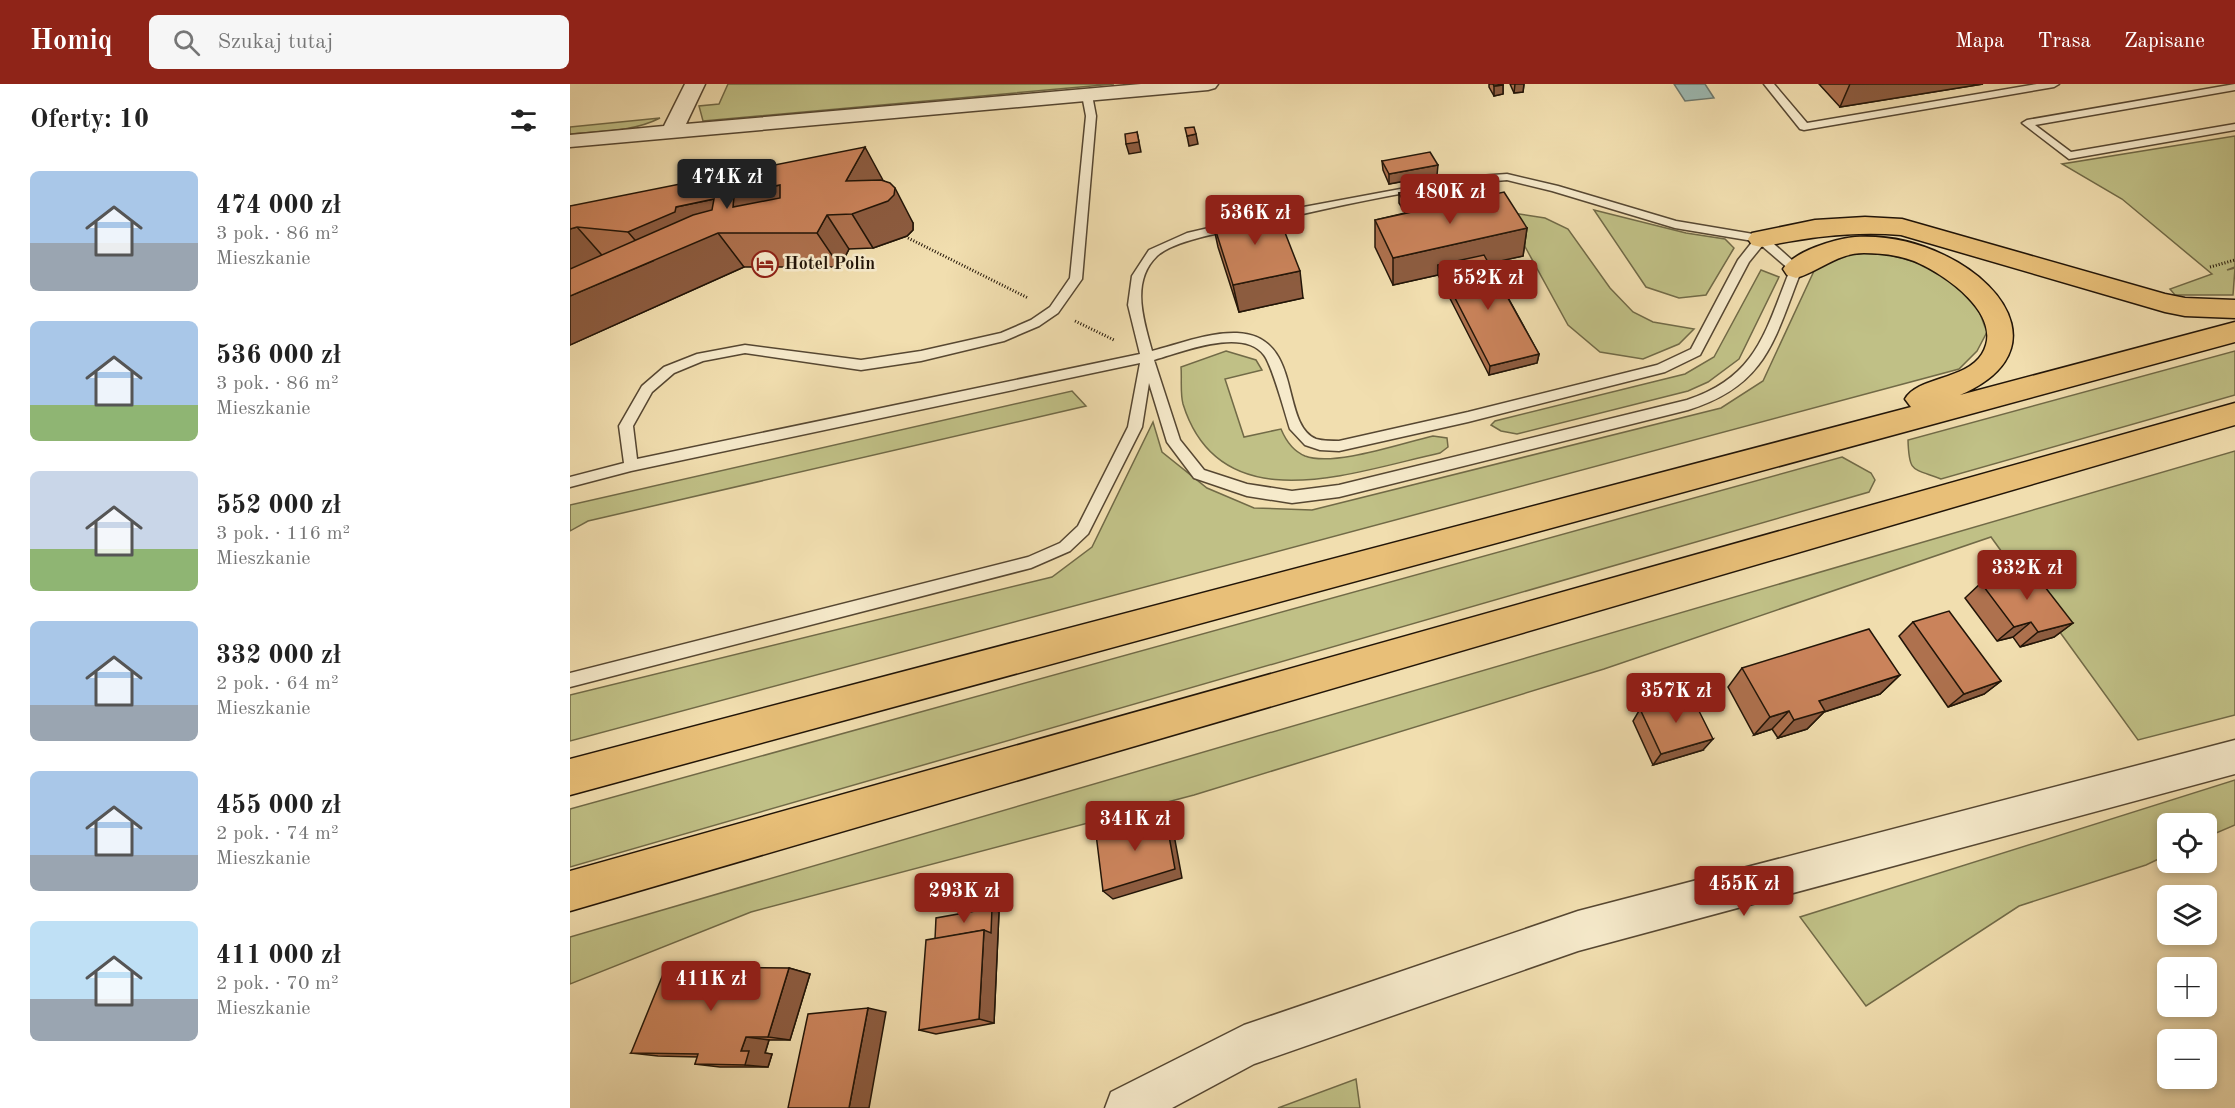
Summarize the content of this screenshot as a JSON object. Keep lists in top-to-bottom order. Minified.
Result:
{"places":{"hotel":["Hotel Polin"]},"page":{"header":"Homiq","search":"Szukaj tutaj","nav":["Mapa","Trasa","Zapisane"],"heading":"Oferty: 10","list":[{"name":"474 000 zł","note":"3 pok. · 86 m² · Mieszkanie"},{"name":"536 000 zł","note":"3 pok. · 86 m² · Mieszkanie"},{"name":"552 000 zł","note":"3 pok. · 116 m² · Mieszkanie"},{"name":"332 000 zł","note":"2 pok. · 64 m² · Mieszkanie"},{"name":"455 000 zł","note":"2 pok. · 74 m² · Mieszkanie"},{"name":"411 000 zł","note":"2 pok. · 70 m² · Mieszkanie"}],"price":["474K zł","480K zł","536K zł","552K zł","332K zł","357K zł","341K zł","455K zł","293K zł","411K zł"],"map_buttons":["+","−"]}}
